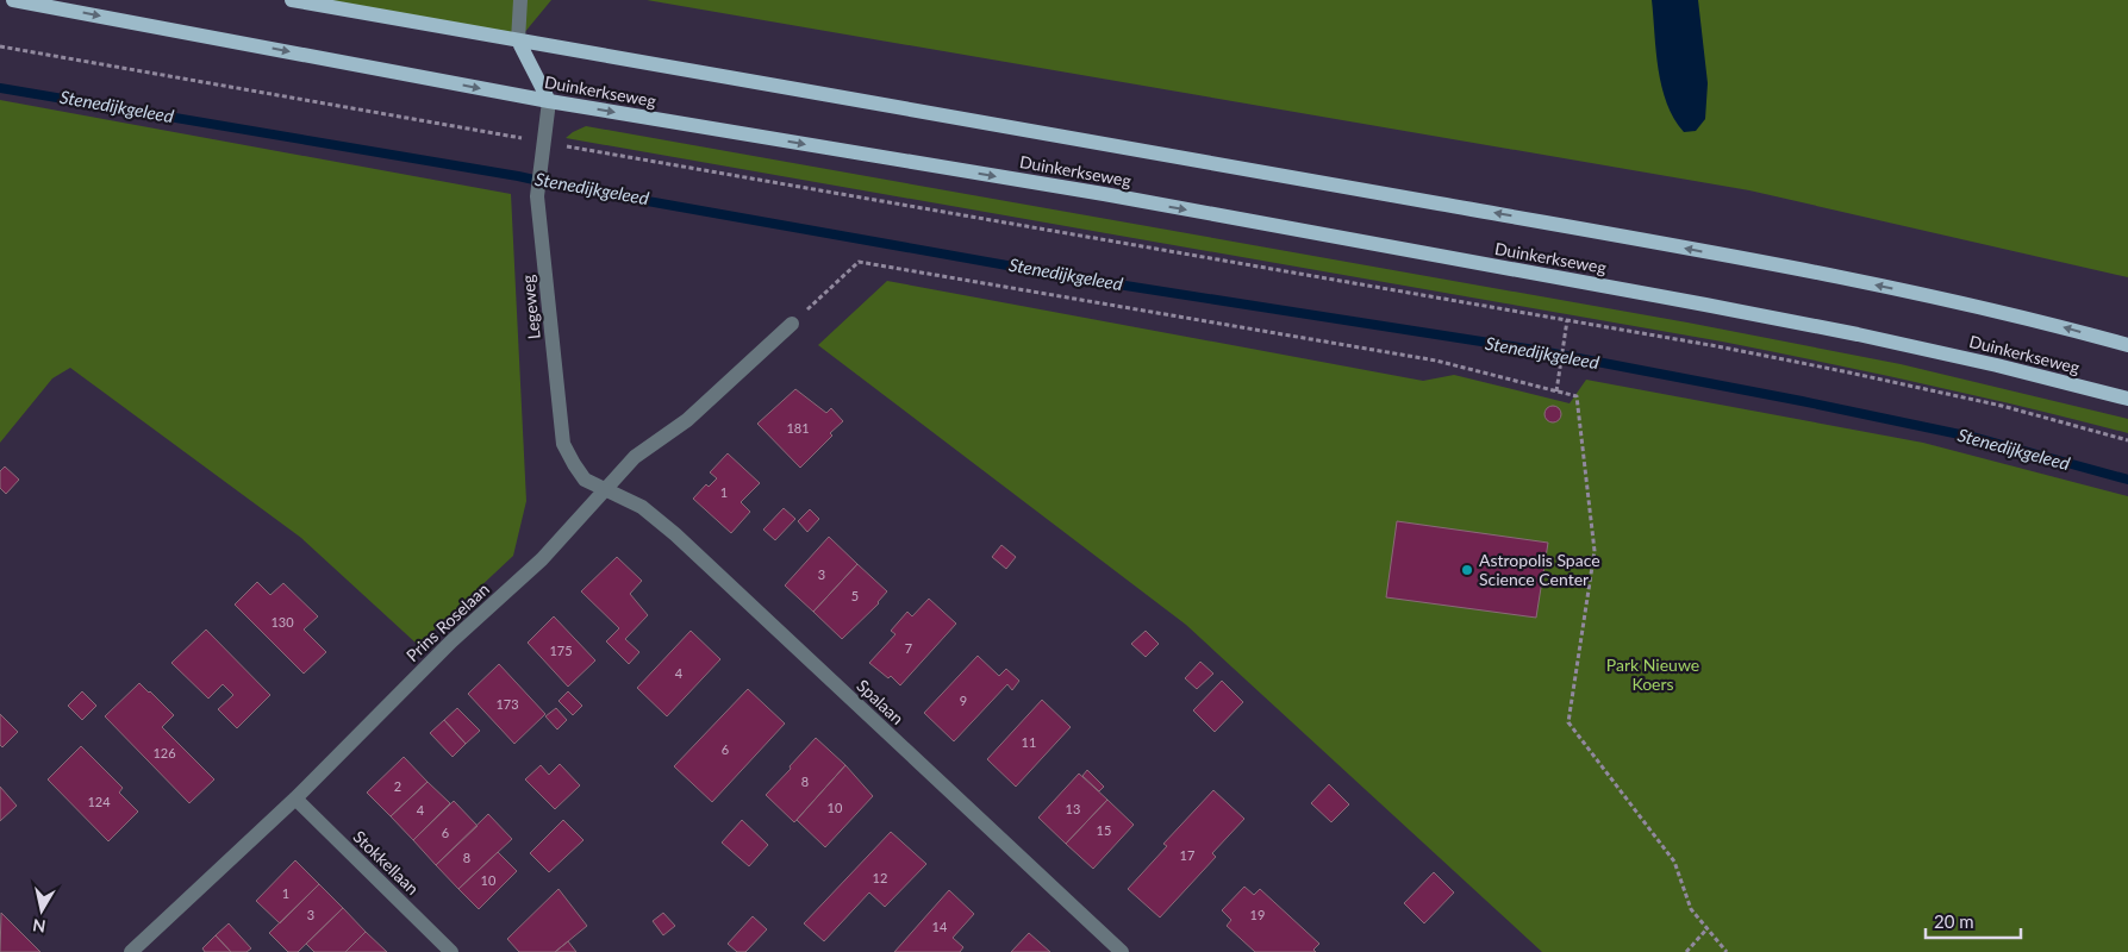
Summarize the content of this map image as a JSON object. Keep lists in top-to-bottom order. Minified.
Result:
{"streets":{"main road":["Duinkerkseweg"],"street":["Legeweg","Prins Roselaan","Spalaan","Stokkellaan"]},"crossings":[["Duinkerkseweg","Legeweg"],["Legeweg","Prins Roselaan"],["Legeweg","Spalaan"],["Prins Roselaan","Spalaan"],["Prins Roselaan","Stokkellaan"]],"water":["Stenedijkgeleed"],"parks":["Park Nieuwe Koers"],"places":["Astropolis Space Science Center"],"house_numbers":["181","1","3","5","130","7","175","4","9","173","11","6","126","8","2","124","10","13","4","15","6","17","8","12","10","1","3","19","14"],"scale_bar":"20 m","north":"bottom"}
